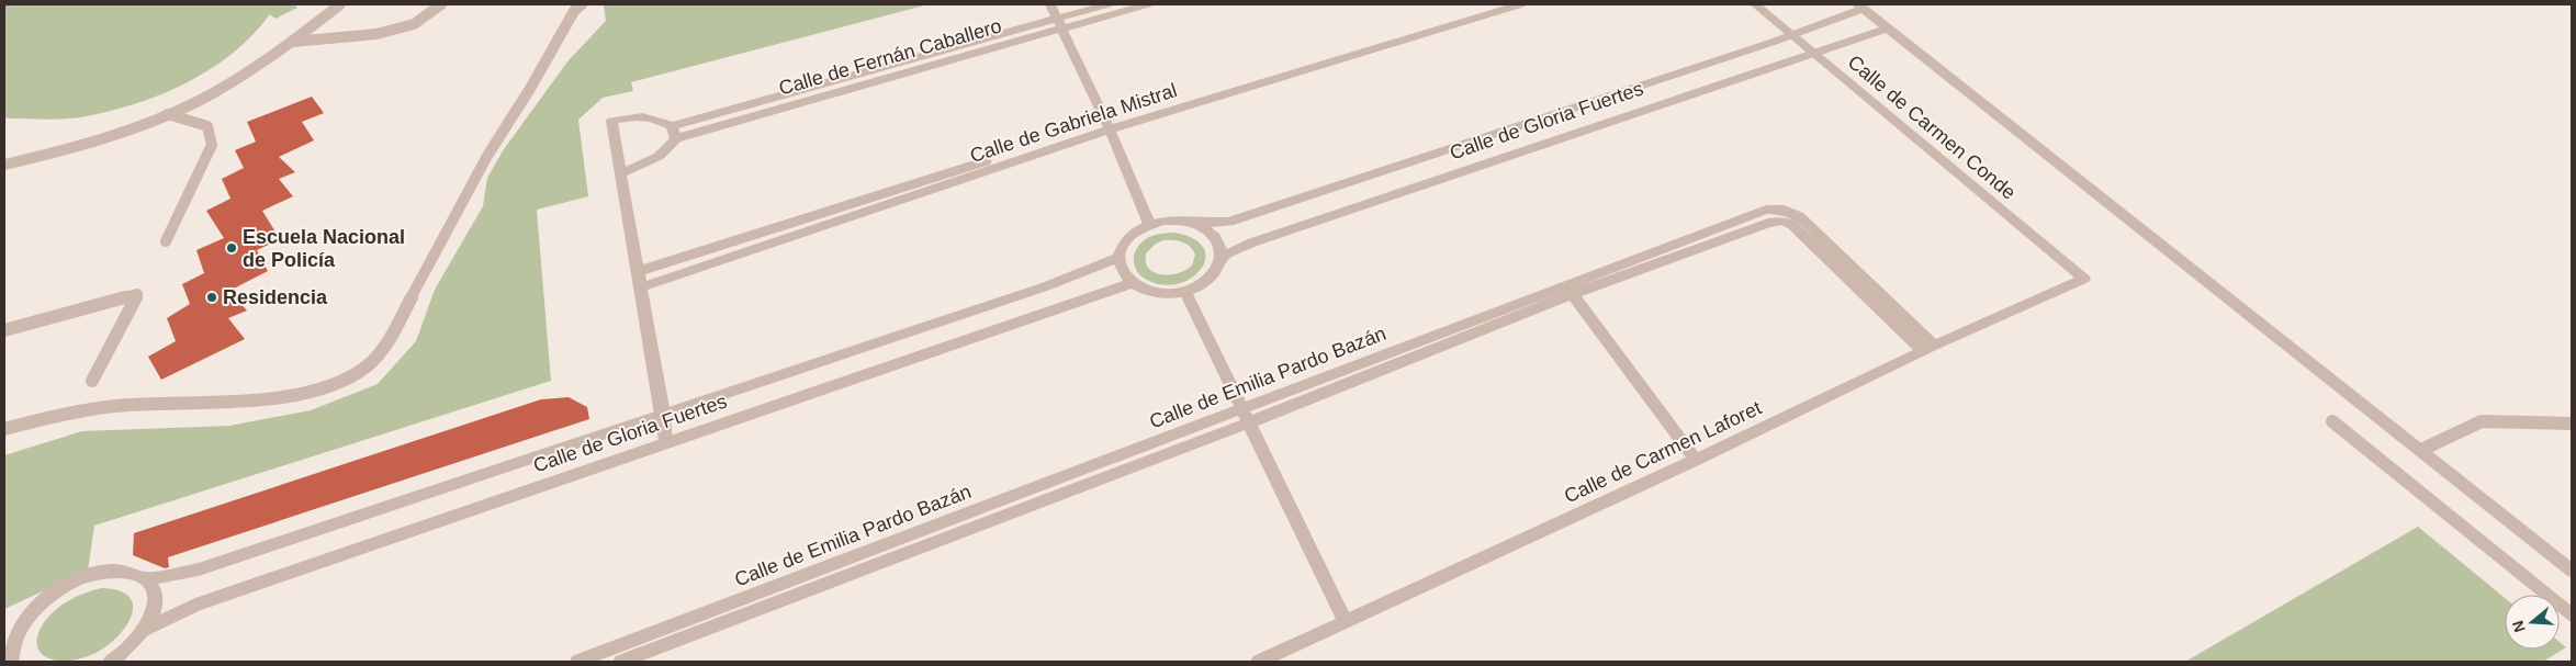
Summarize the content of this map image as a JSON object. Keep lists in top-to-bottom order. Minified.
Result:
{"streets":{"street":["Calle de Fernán Caballero","Calle de Gloria Fuertes","Calle de Gabriela Mistral","Calle de Carmen Conde","Calle de Emilia Pardo Bazán","Calle de Carmen Laforet"]},"crossings":[["Calle de Gloria Fuertes","Calle de Carmen Conde"],["Calle de Carmen Conde","Calle de Carmen Laforet"],["Calle de Emilia Pardo Bazán","Calle de Carmen Laforet"]],"places":["Escuela Nacional de Policía","Residencia"],"north":"left"}
